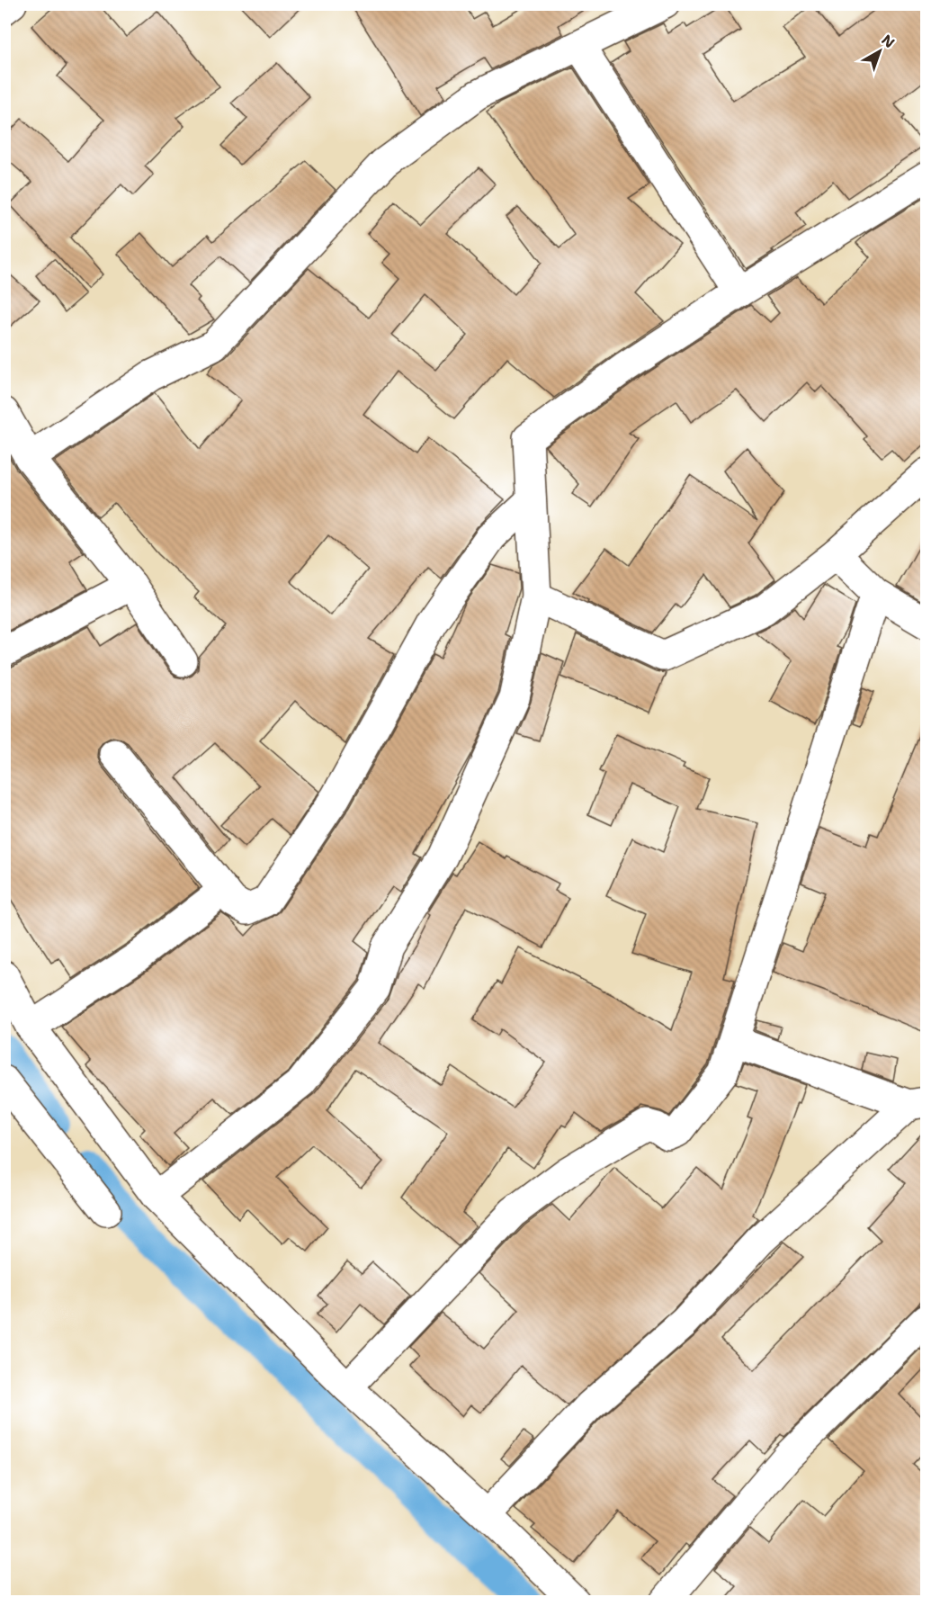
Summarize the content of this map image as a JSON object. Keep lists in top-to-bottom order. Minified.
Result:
{"north":"top right"}
